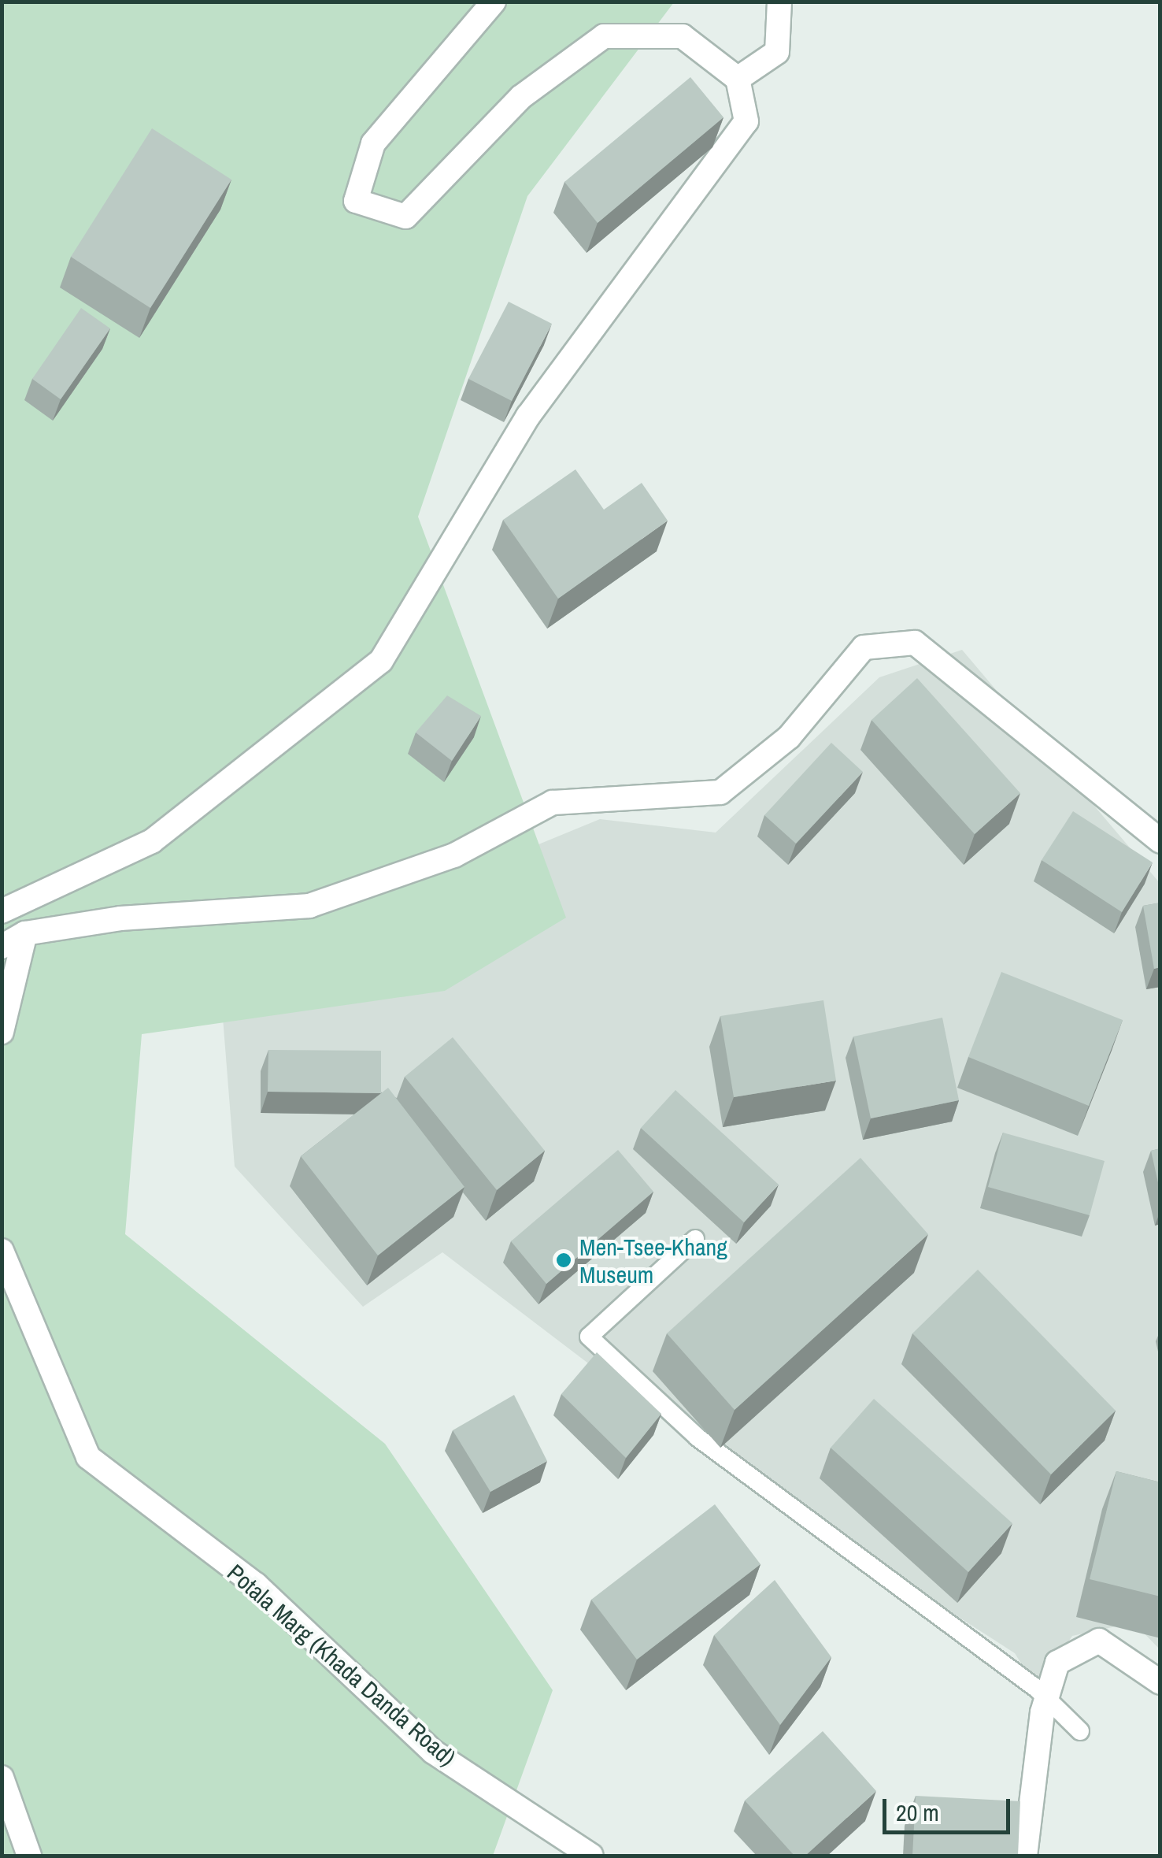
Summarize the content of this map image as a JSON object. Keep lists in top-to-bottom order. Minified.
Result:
{"streets":{"street":["Potala Marg (Khada Danda Road)"]},"places":["Men-Tsee-Khang Museum"],"scale_bar":"20 m"}
